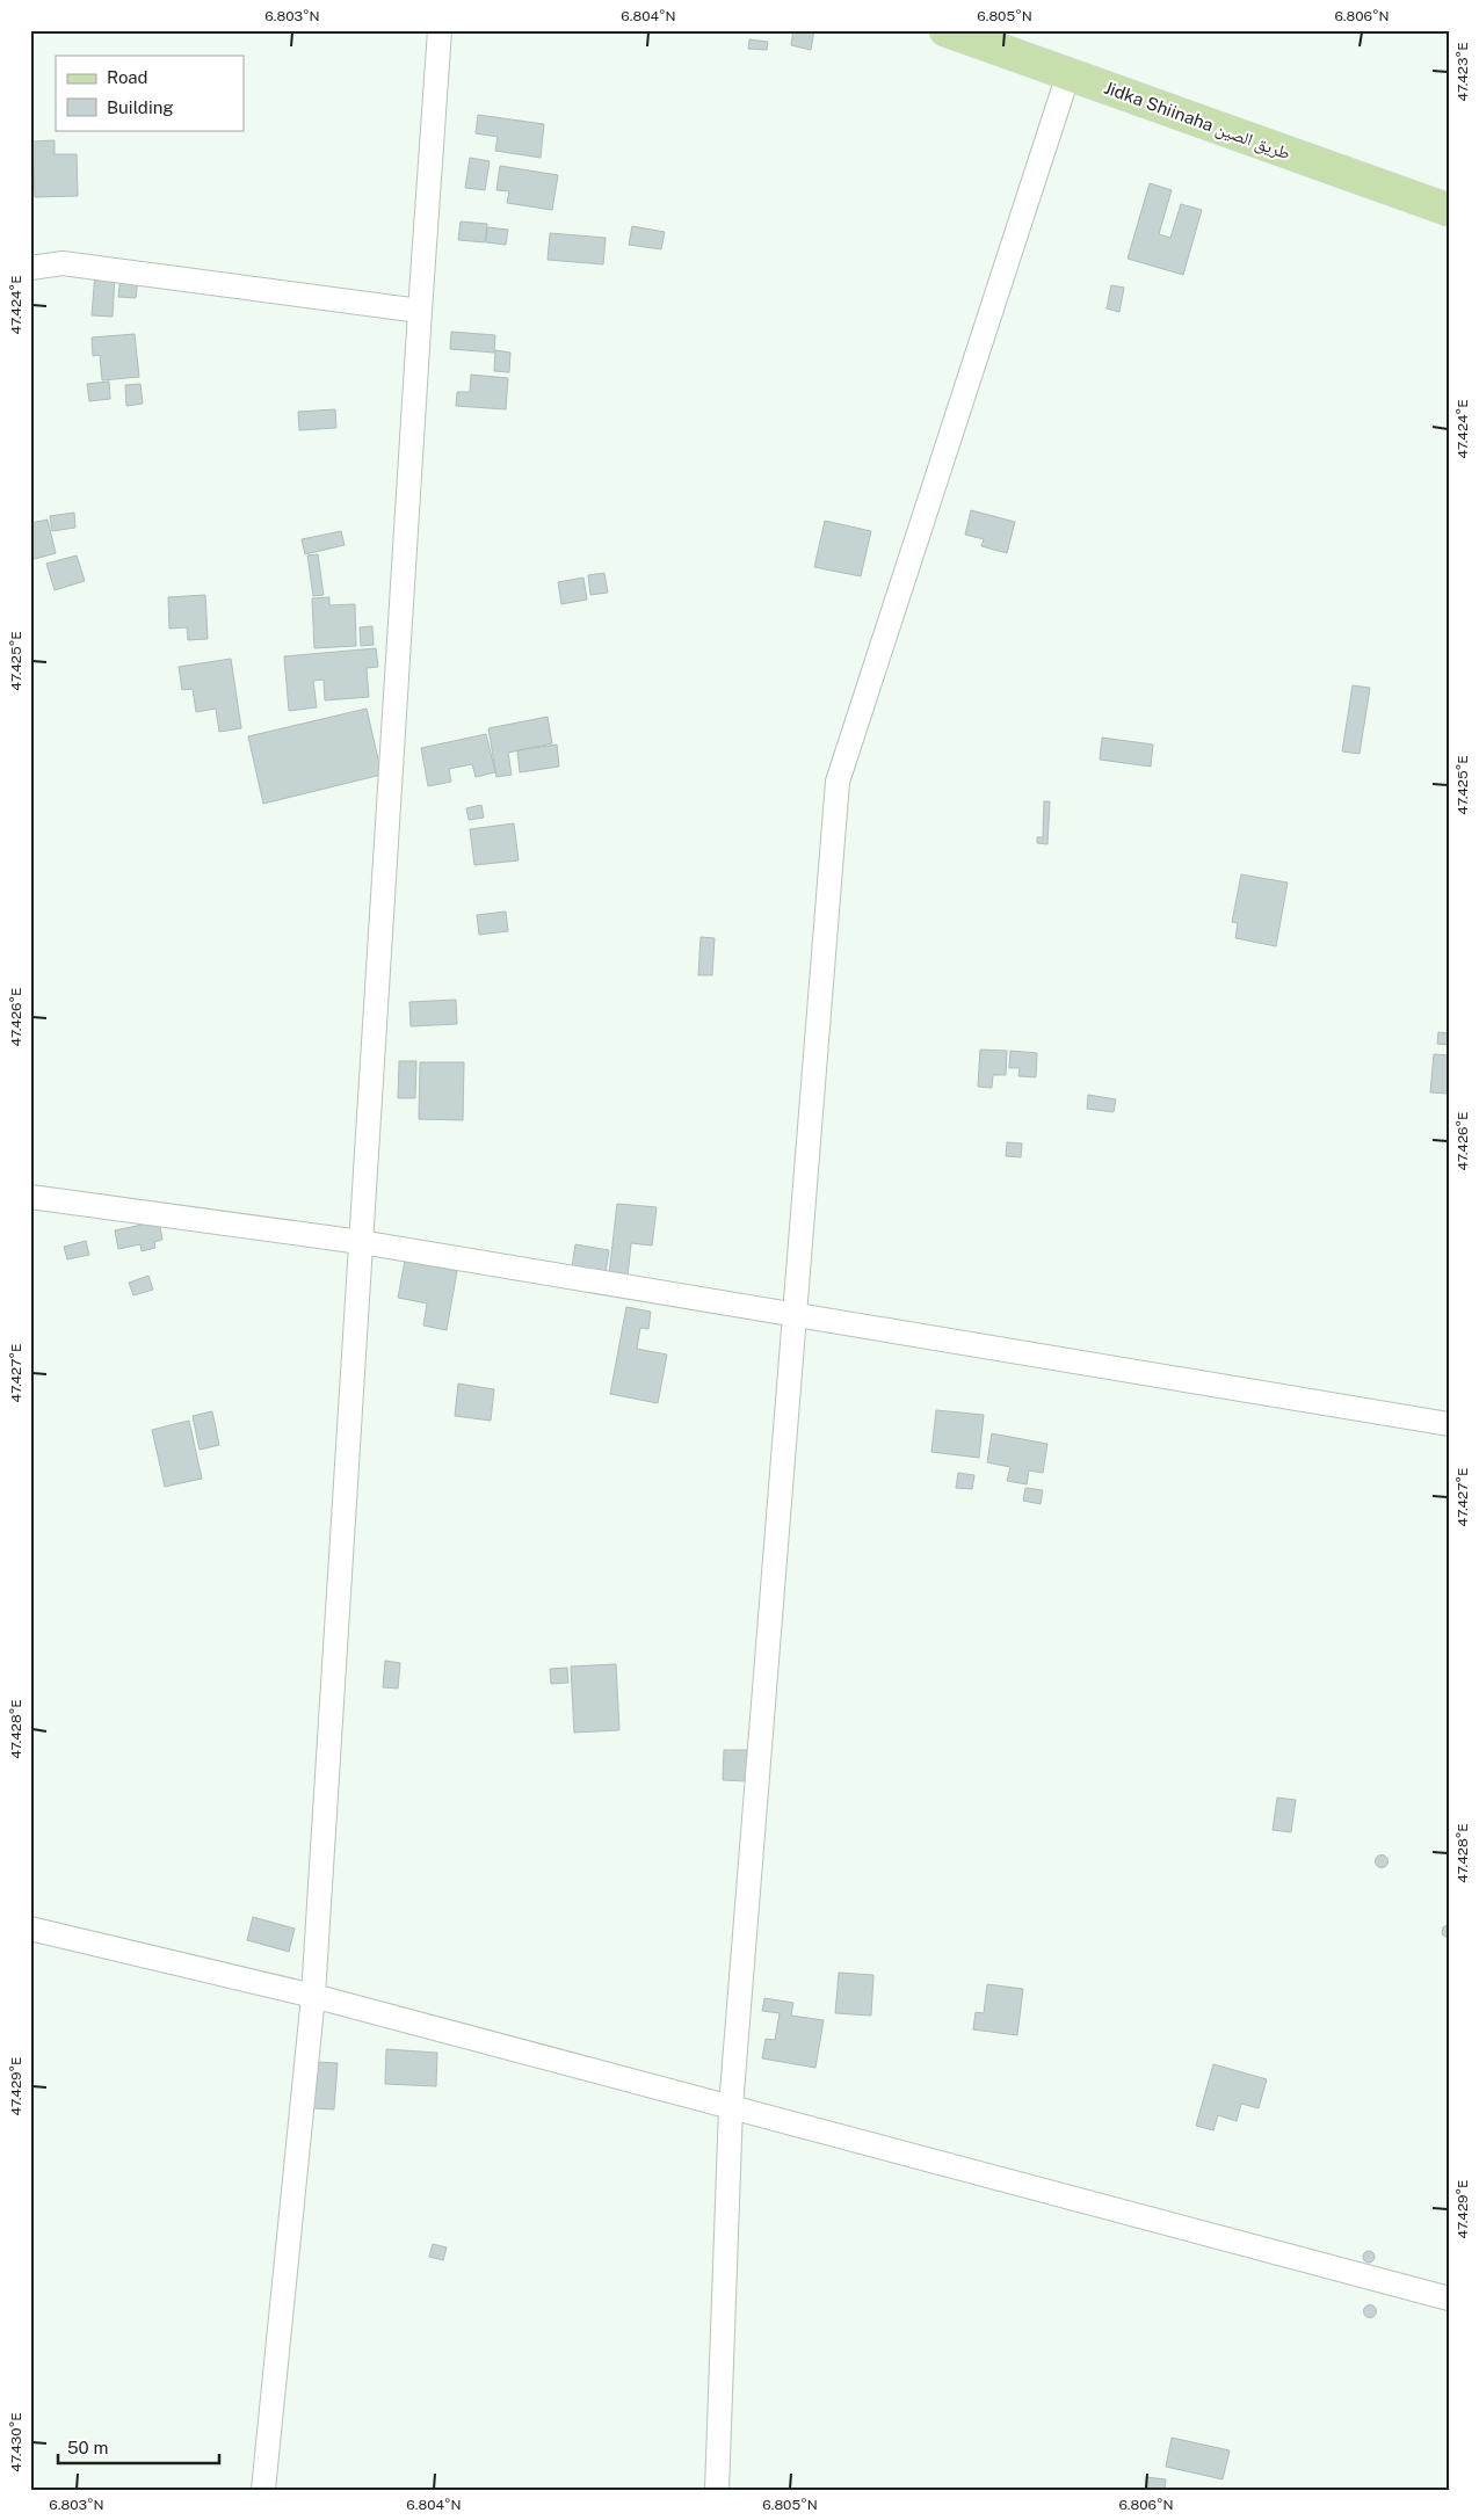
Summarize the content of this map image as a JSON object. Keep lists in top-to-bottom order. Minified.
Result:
{"streets":{"main road":["Jidka Shiinaha طريق الصين"]},"legend":["Road","Building"],"scale_bar":"50 m","coordinates":["6.803°N","6.804°N","6.805°N","6.806°N","47.423°E","47.424°E","47.425°E","47.426°E","47.427°E","47.428°E","47.429°E","47.430°E"]}
